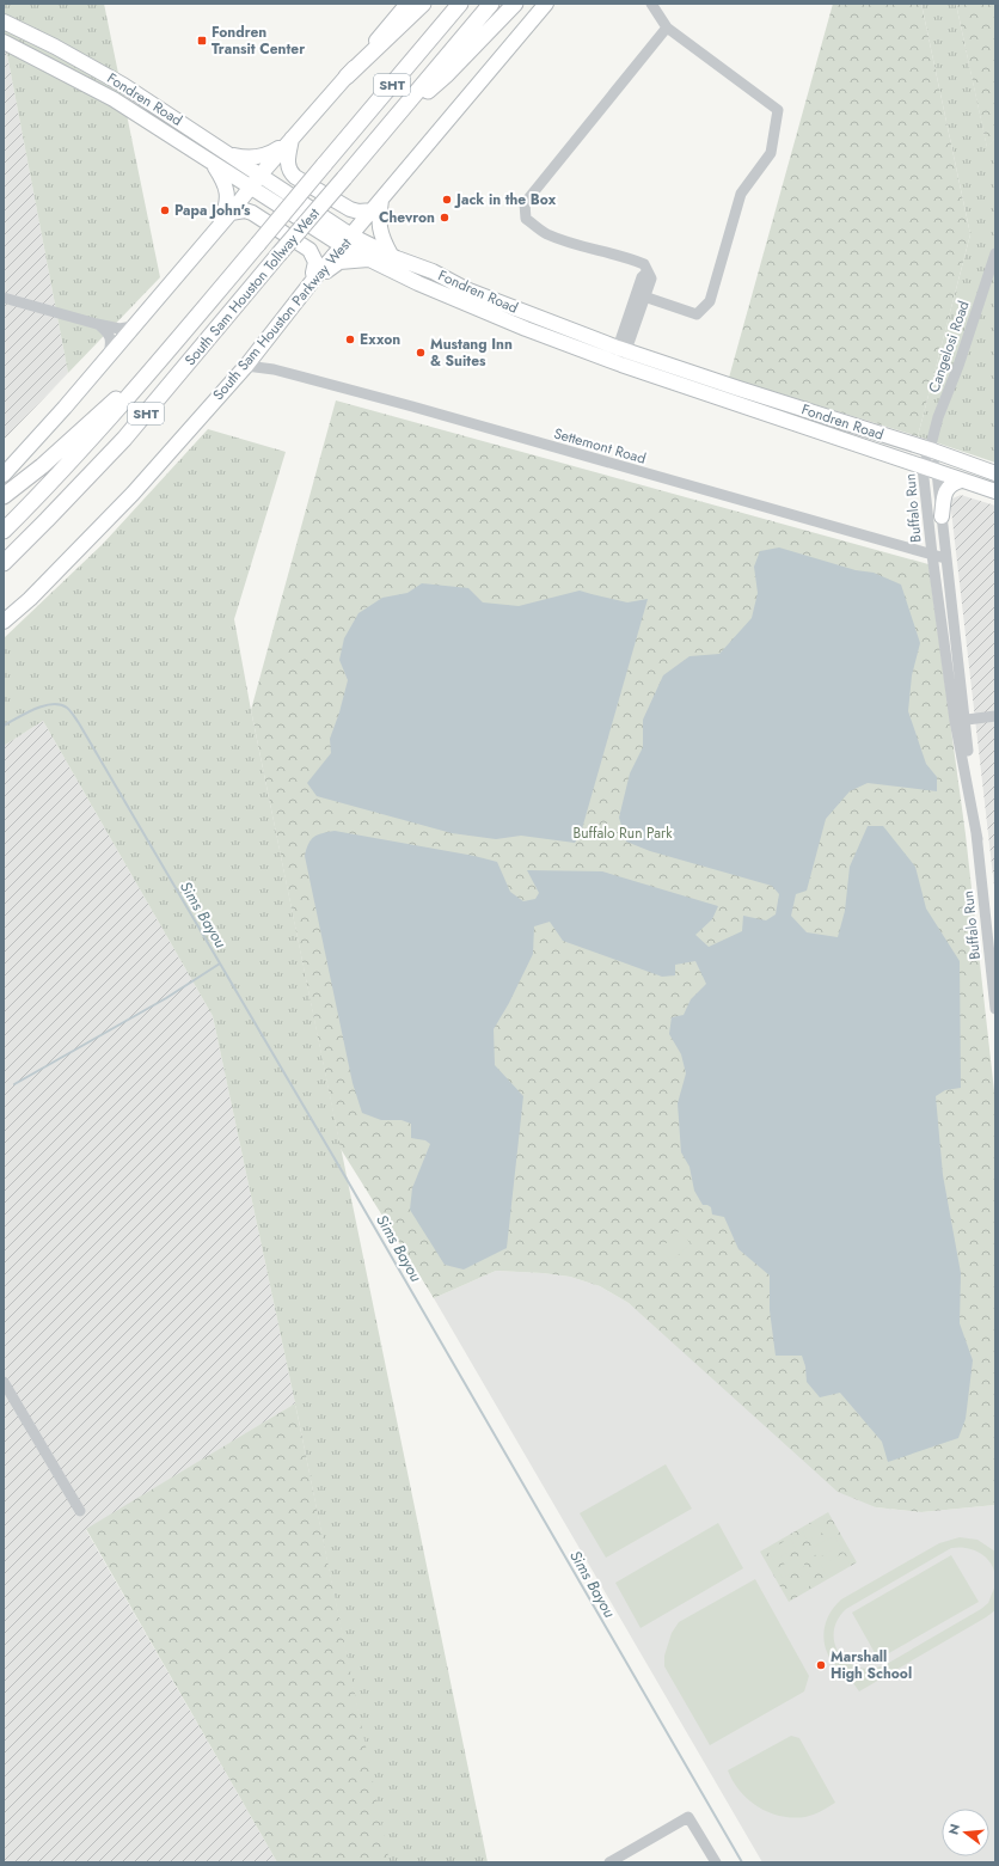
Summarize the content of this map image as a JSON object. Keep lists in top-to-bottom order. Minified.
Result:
{"streets":{"highway":["SHT","South Sam Houston Tollway West"],"main road":["Fondren Road","South Sam Houston Parkway West"],"street":["Cangelosi Road","Settemont Road","Buffalo Run"]},"crossings":[["Fondren Road","South Sam Houston Parkway West"],["Fondren Road","Cangelosi Road"],["Fondren Road","Buffalo Run"],["South Sam Houston Parkway West","Settemont Road"],["Cangelosi Road","Buffalo Run"],["Settemont Road","Buffalo Run"]],"water":["Sims Bayou"],"parks":["Buffalo Run Park"],"places":{"transit":["Fondren Transit Center"],"other":["Jack in the Box","Papa John's","Chevron","Exxon","Mustang Inn & Suites","Marshall High School"]},"north":"left"}
